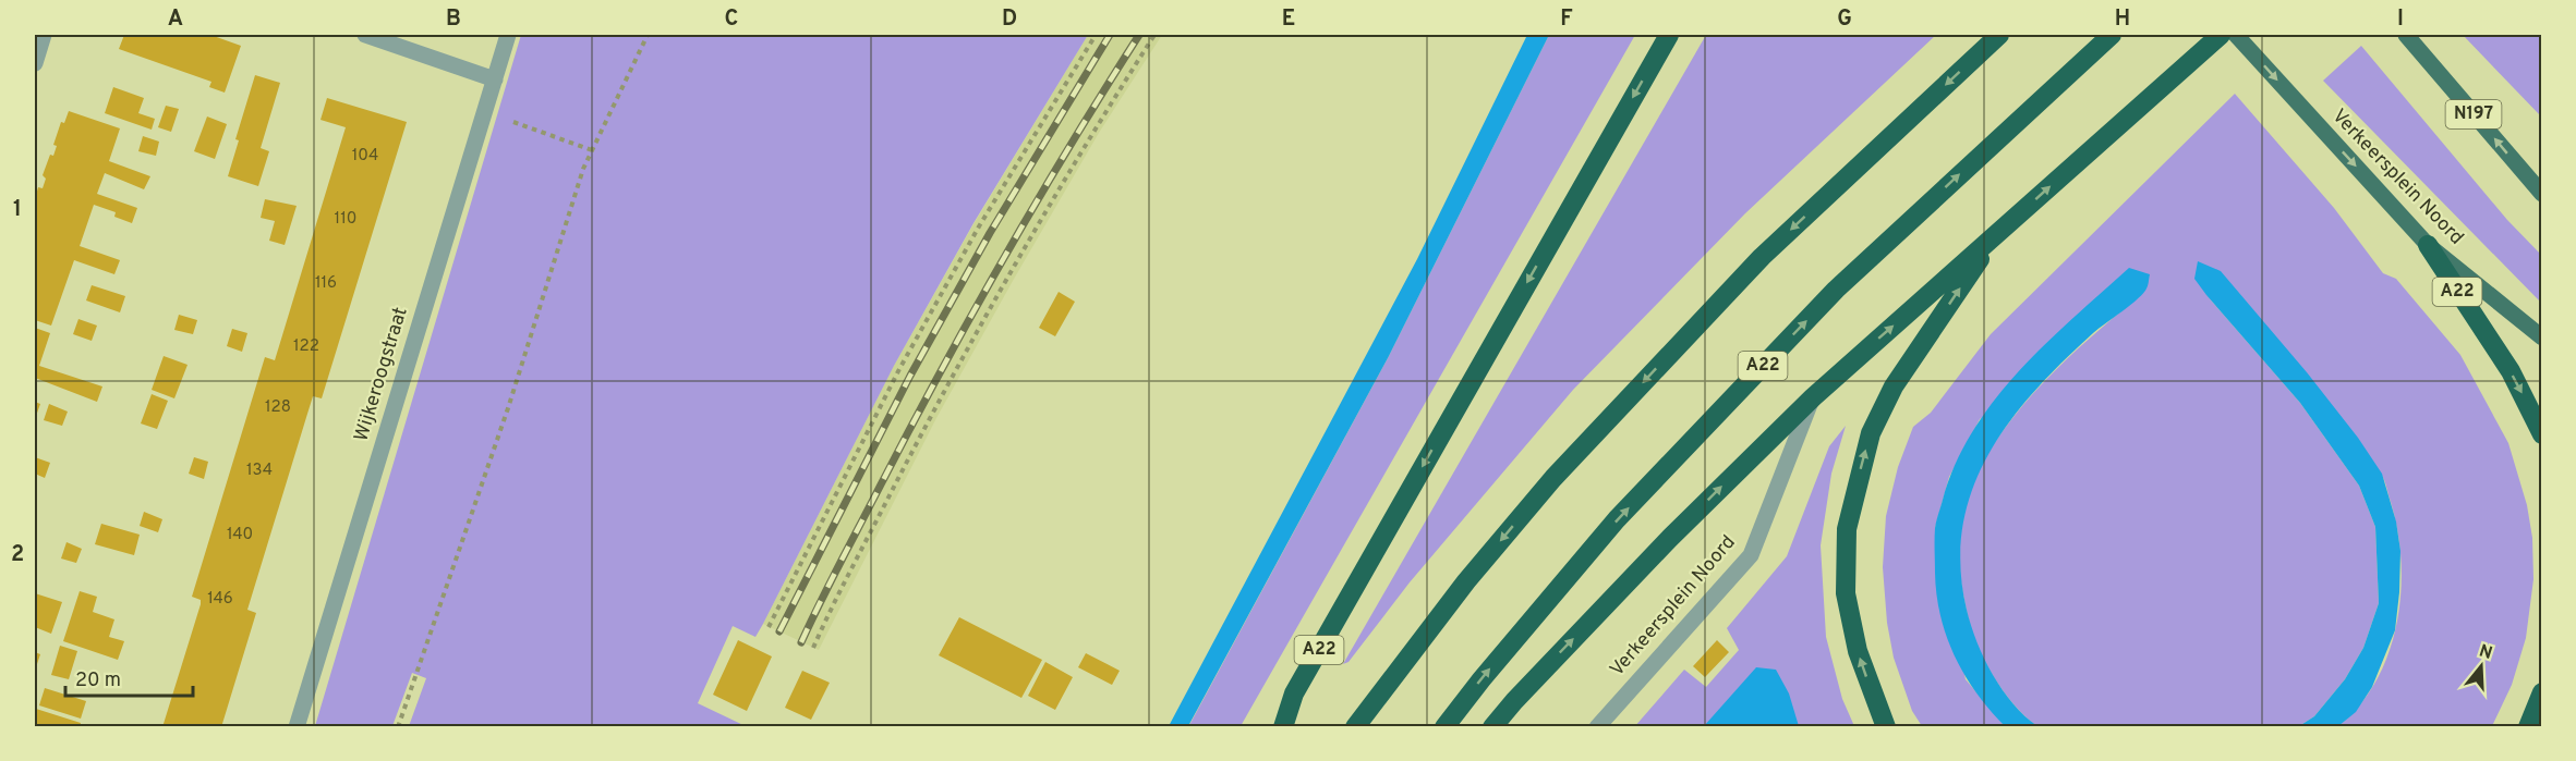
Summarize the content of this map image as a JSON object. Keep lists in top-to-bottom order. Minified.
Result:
{"streets":{"highway":["A22"],"main road":["N197","Verkeersplein Noord"],"street":["Wijkeroogstraat"]},"crossings":[["Verkeersplein Noord","A22"]],"house_numbers":["104","110","116","122","128","134","140","146"],"scale_bar":"20 m","north":"top","grid":{"columns":["A","B","C","D","E","F","G","H","I"],"rows":["1","2"]}}
